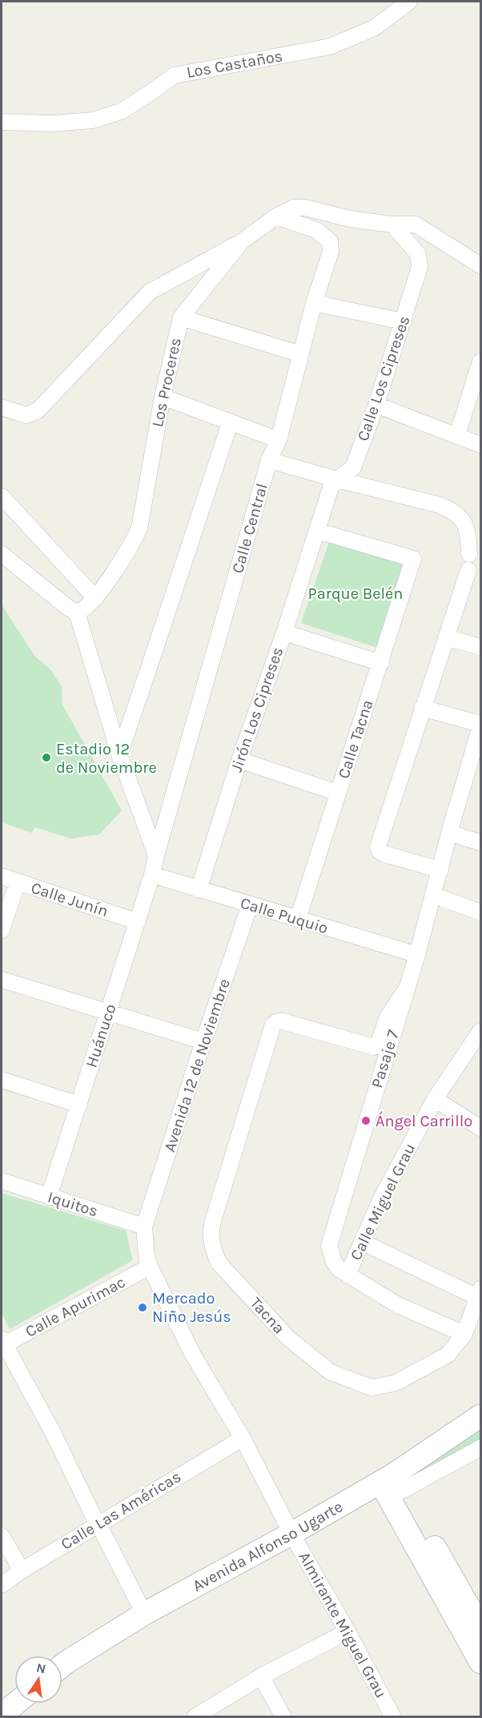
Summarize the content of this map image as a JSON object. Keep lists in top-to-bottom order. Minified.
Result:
{"streets":{"street":["Los Castaños","Calle Los Cipreses","Los Proceres","Calle Central","Jirón Los Cipreses","Calle Tacna","Calle Junín","Calle Puquio","Huánuco","Pasaje 7","Avenida 12 de Noviembre","Calle Miguel Grau","Iquitos","Calle Apurimac","Tacna","Calle Las Américas","Avenida Alfonso Ugarte","Almirante Miguel Grau"]},"crossings":[["Calle Los Cipreses","Los Proceres"],["Calle Los Cipreses","Jirón Los Cipreses"],["Calle Los Cipreses","Calle Tacna"],["Los Proceres","Calle Central"],["Calle Central","Calle Puquio"],["Calle Central","Huánuco"],["Jirón Los Cipreses","Calle Tacna"],["Jirón Los Cipreses","Calle Puquio"],["Calle Tacna","Calle Puquio"],["Calle Junín","Huánuco"],["Calle Puquio","Huánuco"],["Calle Puquio","Pasaje 7"],["Calle Puquio","Avenida 12 de Noviembre"],["Huánuco","Iquitos"],["Pasaje 7","Calle Miguel Grau"],["Pasaje 7","Tacna"],["Avenida 12 de Noviembre","Iquitos"],["Avenida 12 de Noviembre","Almirante Miguel Grau"],["Iquitos","Almirante Miguel Grau"],["Calle Apurimac","Almirante Miguel Grau"],["Calle Las Américas","Almirante Miguel Grau"],["Avenida Alfonso Ugarte","Almirante Miguel Grau"]],"parks":["Parque Belén"],"places":["Estadio 12 de Noviembre","Ángel Carrillo","Mercado Niño Jesús"],"north":"top"}
